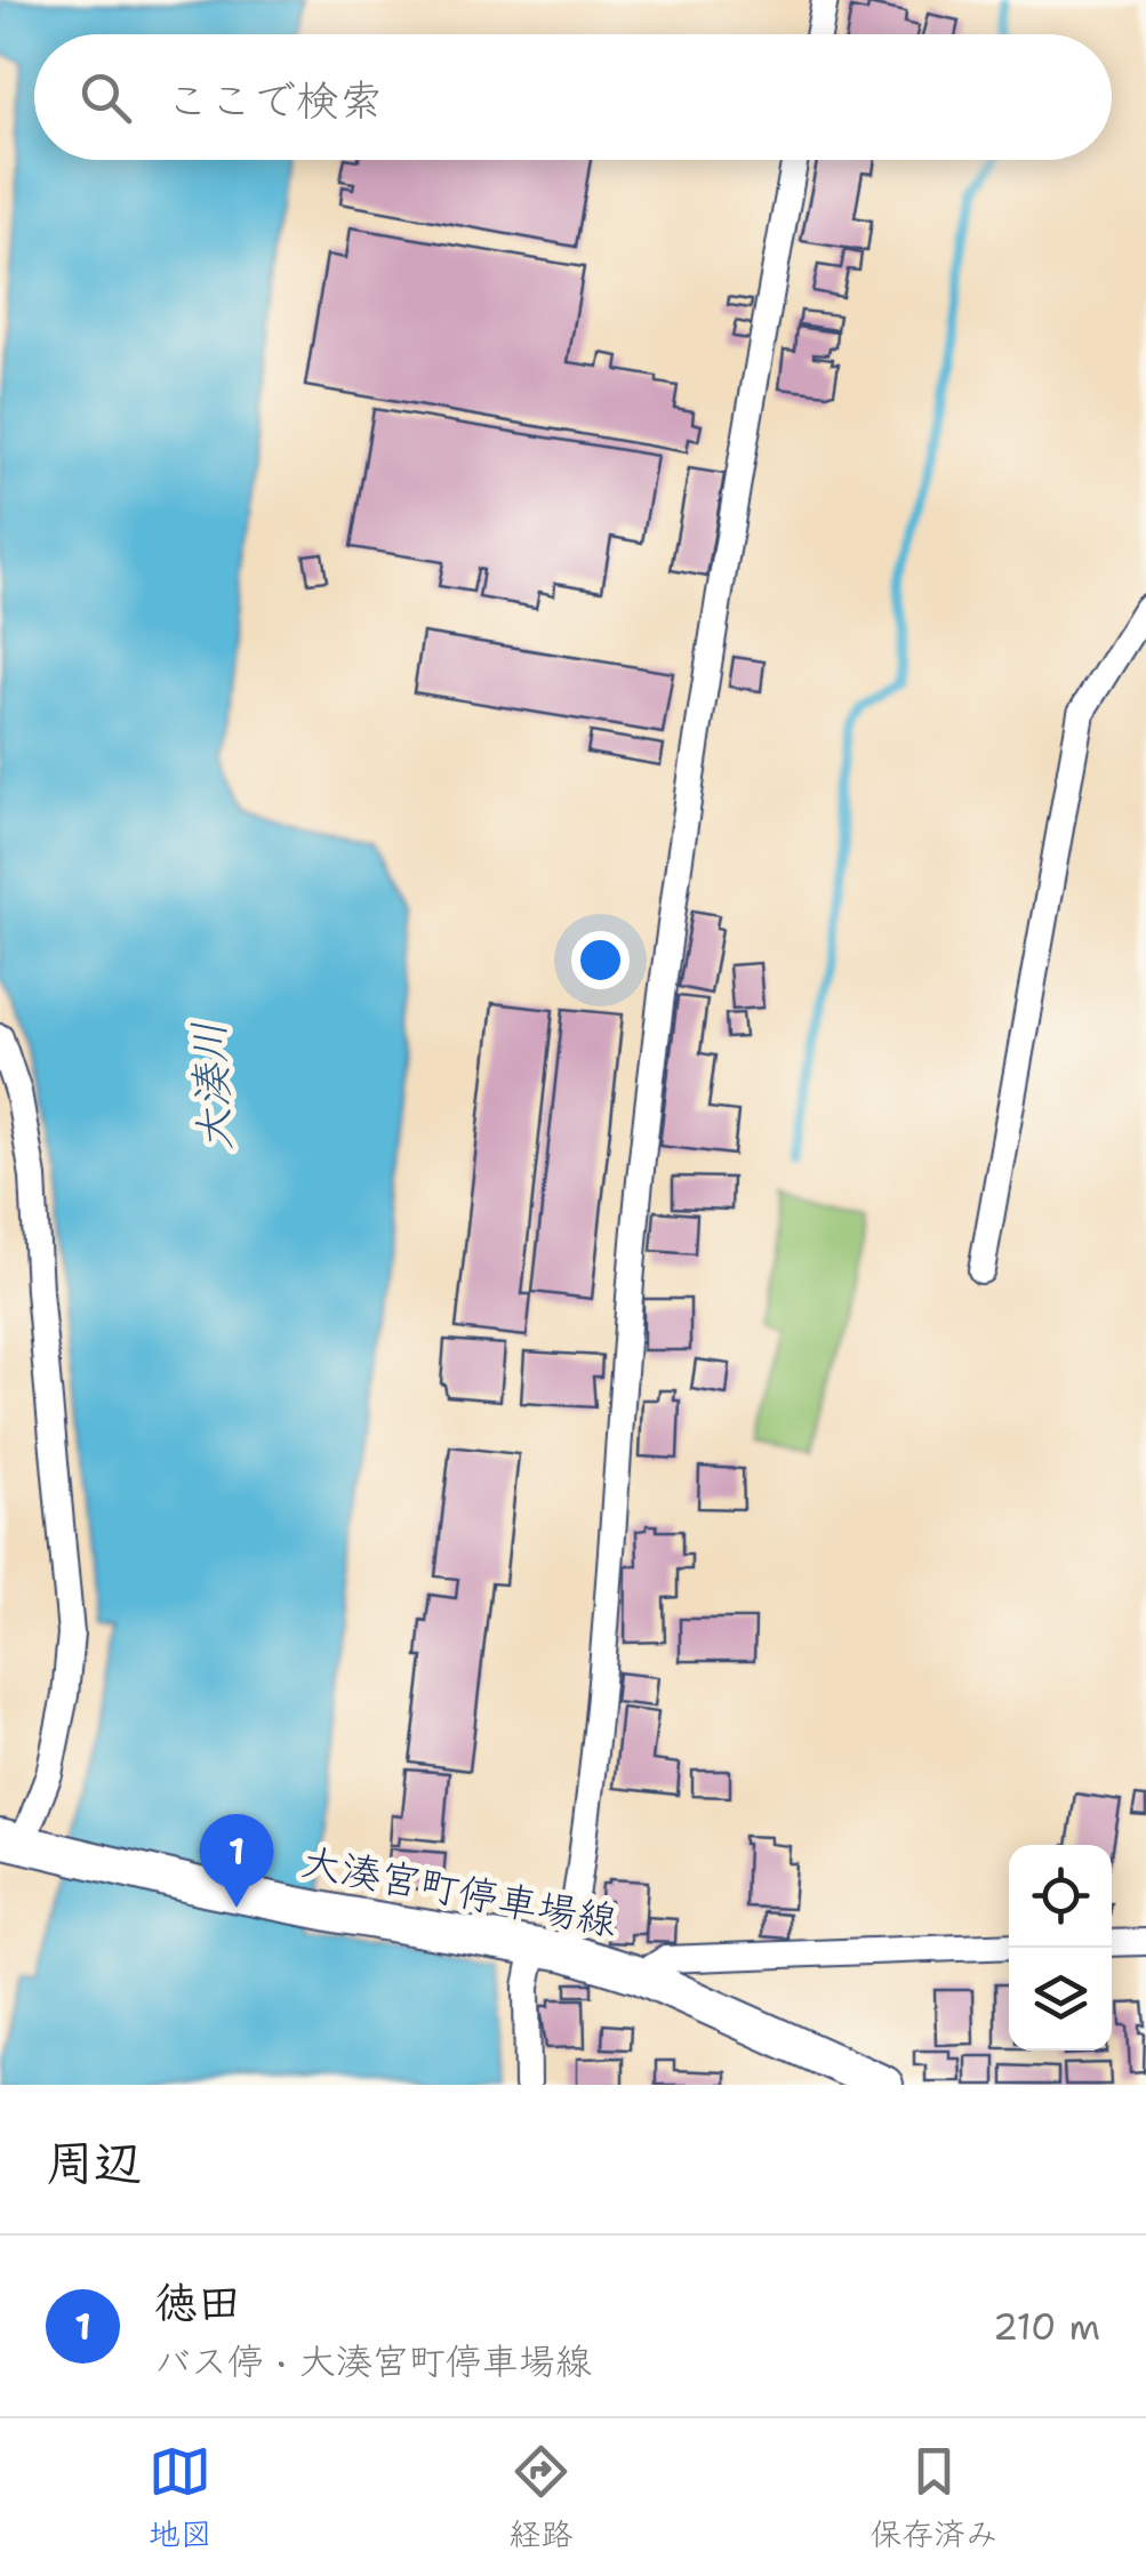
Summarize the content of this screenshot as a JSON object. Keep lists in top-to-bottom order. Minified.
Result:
{"streets":{"main road":["大湊宮町停車場線"]},"water":["大湊川"],"page":{"search":"ここで検索","pins":"1","heading":"周辺","list":[{"mark":"1","name":"徳田","note":"バス停 · 大湊宮町停車場線","value":"210 m"}],"nav":["地図","経路","保存済み"]}}
